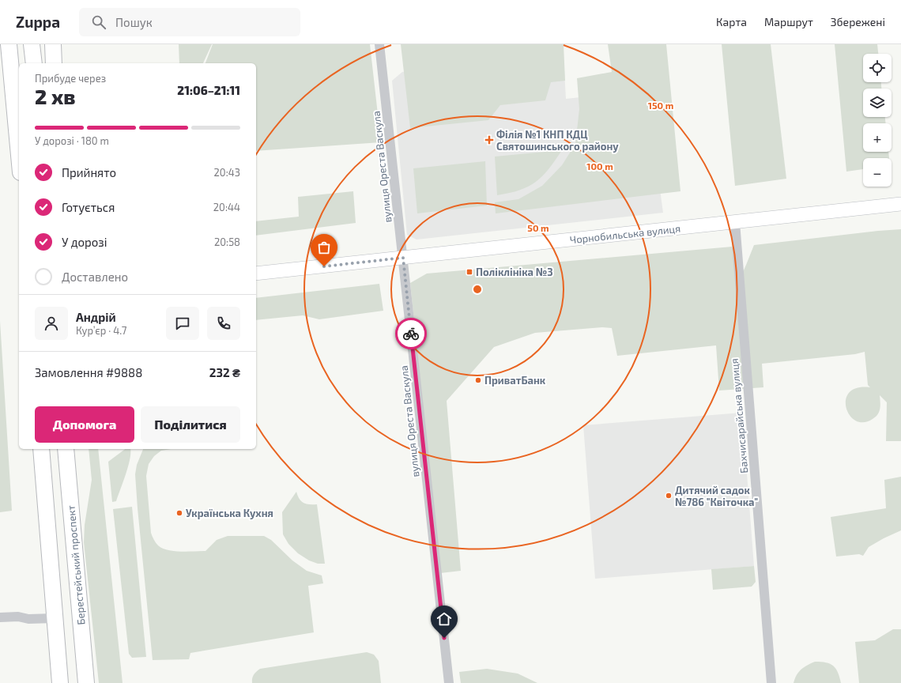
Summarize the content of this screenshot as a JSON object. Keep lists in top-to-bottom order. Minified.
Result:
{"streets":{"highway":["Берестейський проспект"],"main road":["Чорнобильська вулиця"],"street":["вулиця Ореста Васкула","Бахчисарайська вулиця"]},"crossings":[["вулиця Ореста Васкула","Чорнобильська вулиця"],["Чорнобильська вулиця","Бахчисарайська вулиця"]],"places":{"health":["Філія №1 КНП КДЦ Святошинського району"],"transit":["Поліклініка №3"],"other":["ПриватБанк","Дитячий садок №786 \"Квіточка\"","Українська Кухня"]},"page":{"header":"Zuppa","search":"Пошук","nav":["Карта","Маршрут","Збережені"],"map_buttons":["+","−"],"heading":["2 хв","Прибуде через","21:06–21:11"],"panel":["Андрій","Кур’єр · 4.7","Замовлення #9888","232 ₴"],"bar":"У дорозі · 180 m","list":[["Прийнято","20:43"],["Готується","20:44"],["У дорозі","20:58"],"Доставлено"],"buttons":["Допомога","Поділитися"]},"rings":["150 m","100 m","50 m"]}
